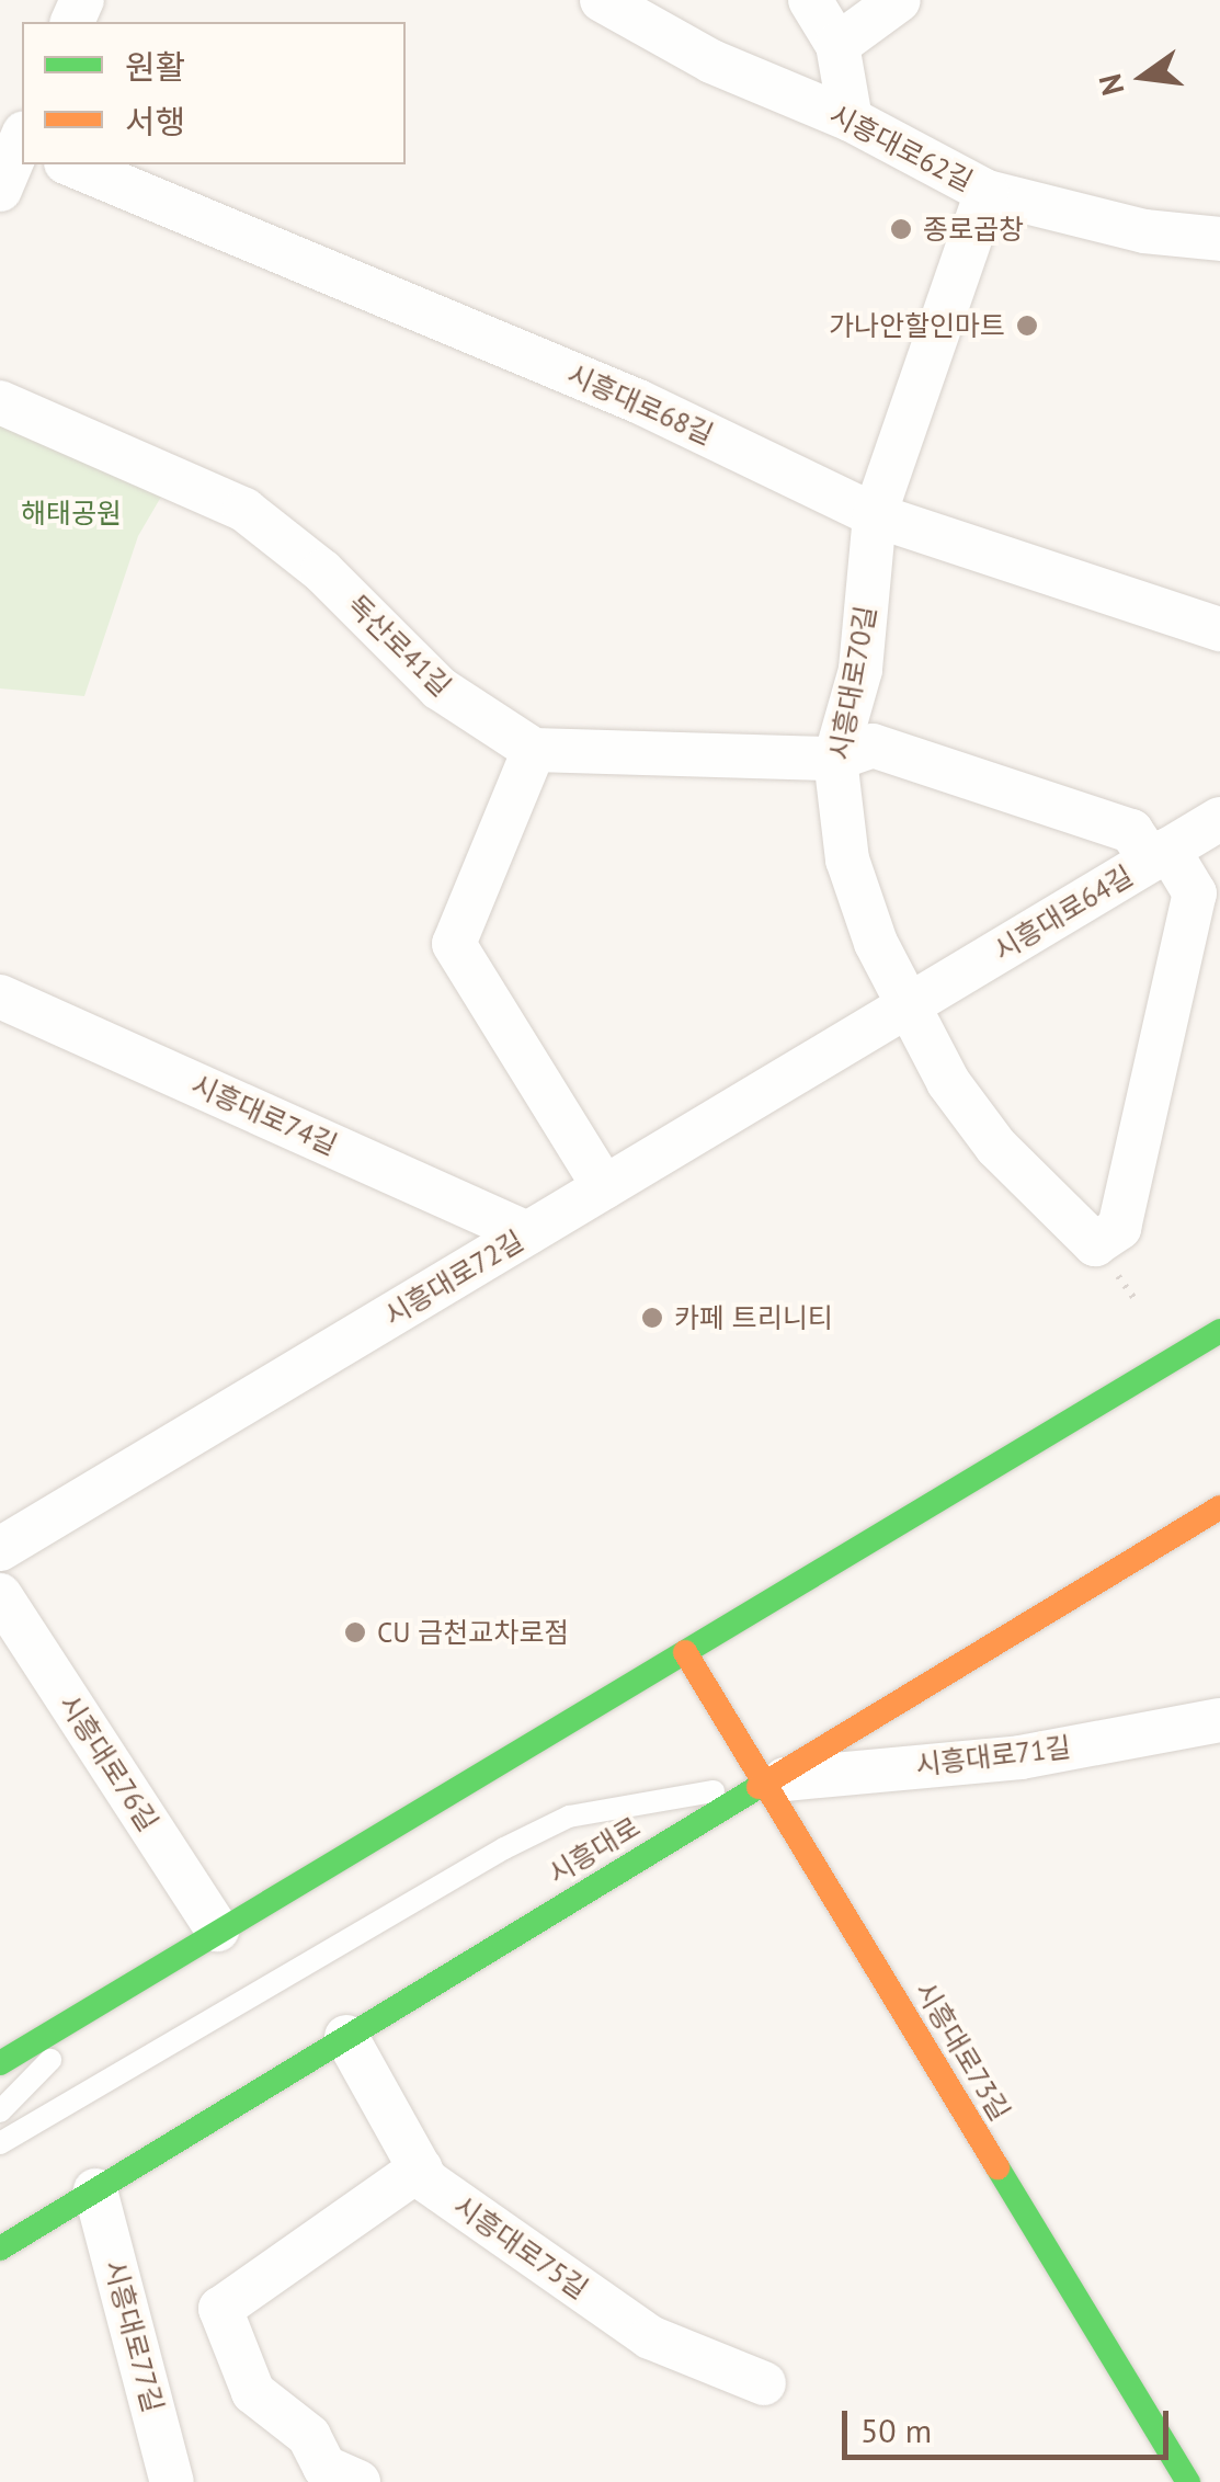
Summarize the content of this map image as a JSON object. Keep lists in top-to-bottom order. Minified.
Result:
{"streets":{"main road":["시흥대로","시흥대로73길"],"street":["시흥대로62길","시흥대로68길","독산로41길","시흥대로70길","시흥대로64길","시흥대로74길","시흥대로72길","시흥대로71길","시흥대로76길","시흥대로75길","시흥대로77길"]},"crossings":[["시흥대로62길","시흥대로70길"],["시흥대로68길","시흥대로70길"],["시흥대로70길","시흥대로64길"],["시흥대로70길","시흥대로72길"],["시흥대로64길","시흥대로72길"],["시흥대로74길","시흥대로72길"],["시흥대로71길","시흥대로"],["시흥대로71길","시흥대로73길"],["시흥대로","시흥대로73길"],["시흥대로","시흥대로75길"],["시흥대로","시흥대로77길"]],"parks":["해태공원"],"places":["종로곱창","가나안할인마트","카페 트리니티","CU 금천교차로점"],"legend":["원활","서행"],"scale_bar":"50 m","north":"left"}
